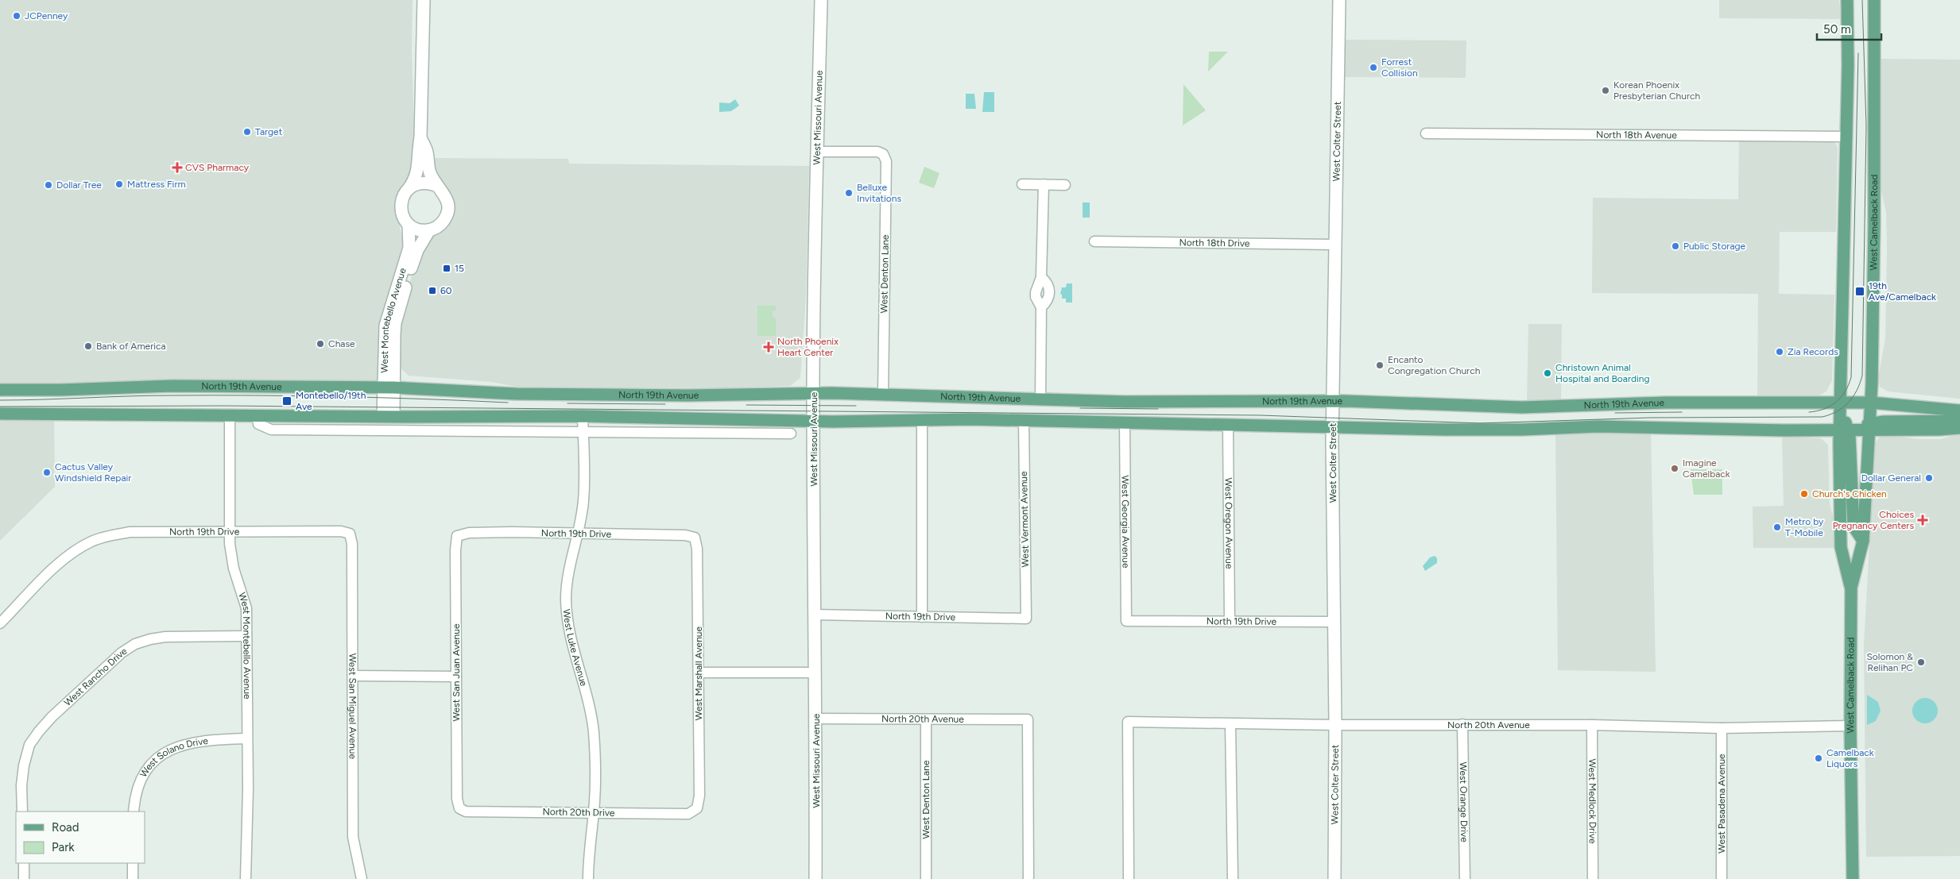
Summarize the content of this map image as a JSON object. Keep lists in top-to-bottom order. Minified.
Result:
{"streets":{"main road":["West Camelback Road","North 19th Avenue"],"street":["West Missouri Avenue","North 18th Avenue","West Colter Street","North 18th Drive","West Denton Lane","West Montebello Avenue","West Vermont Avenue","West Georgia Avenue","West Oregon Avenue","North 19th Drive","West Luke Avenue","West San Juan Avenue","West Marshall Avenue","West Rancho Drive","West San Miguel Avenue","North 20th Avenue","West Solano Drive","West Orange Drive","West Medlock Drive","West Pasadena Avenue","North 20th Drive"]},"crossings":[["West Missouri Avenue","West Denton Lane"],["West Missouri Avenue","North 19th Avenue"],["West Missouri Avenue","North 19th Drive"],["West Missouri Avenue","North 20th Avenue"],["North 18th Avenue","West Camelback Road"],["West Colter Street","North 18th Drive"],["West Colter Street","North 19th Avenue"],["West Colter Street","North 19th Drive"],["West Colter Street","North 20th Avenue"],["West Camelback Road","North 19th Avenue"],["West Camelback Road","North 20th Avenue"],["West Denton Lane","North 19th Avenue"],["West Denton Lane","North 20th Avenue"],["West Montebello Avenue","North 19th Avenue"],["West Montebello Avenue","North 19th Drive"],["West Montebello Avenue","West Rancho Drive"],["West Montebello Avenue","West Solano Drive"],["West Vermont Avenue","North 19th Drive"],["West Georgia Avenue","North 19th Drive"],["West Oregon Avenue","North 19th Drive"],["North 19th Drive","West Luke Avenue"],["North 19th Drive","West San Juan Avenue"],["North 19th Drive","West Marshall Avenue"],["North 19th Drive","West San Miguel Avenue"],["West Luke Avenue","North 20th Drive"],["West San Juan Avenue","North 20th Drive"],["West Marshall Avenue","North 20th Drive"],["North 20th Avenue","West Orange Drive"],["North 20th Avenue","West Medlock Drive"],["North 20th Avenue","West Pasadena Avenue"]],"places":{"other":["JCPenney","Forrest Collision","Korean Phoenix Presbyterian Church","Target","Mattress Firm","Dollar Tree","Belluxe Invitations","Public Storage","Chase","Bank of America","Zia Records","Encanto Congregation Church","Christown Animal Hospital and Boarding","Imagine Camelback","Cactus Valley Windshield Repair","Dollar General","Church's Chicken","Metro by T-Mobile","Solomon & Relihan PC","Camelback Liquors"],"health":["CVS Pharmacy","North Phoenix Heart Center","Choices Pregnancy Centers"],"transit":["15","60","19th Ave/Camelback","Montebello/19th Ave"]},"legend":["Road","Park"],"scale_bar":"50 m"}
